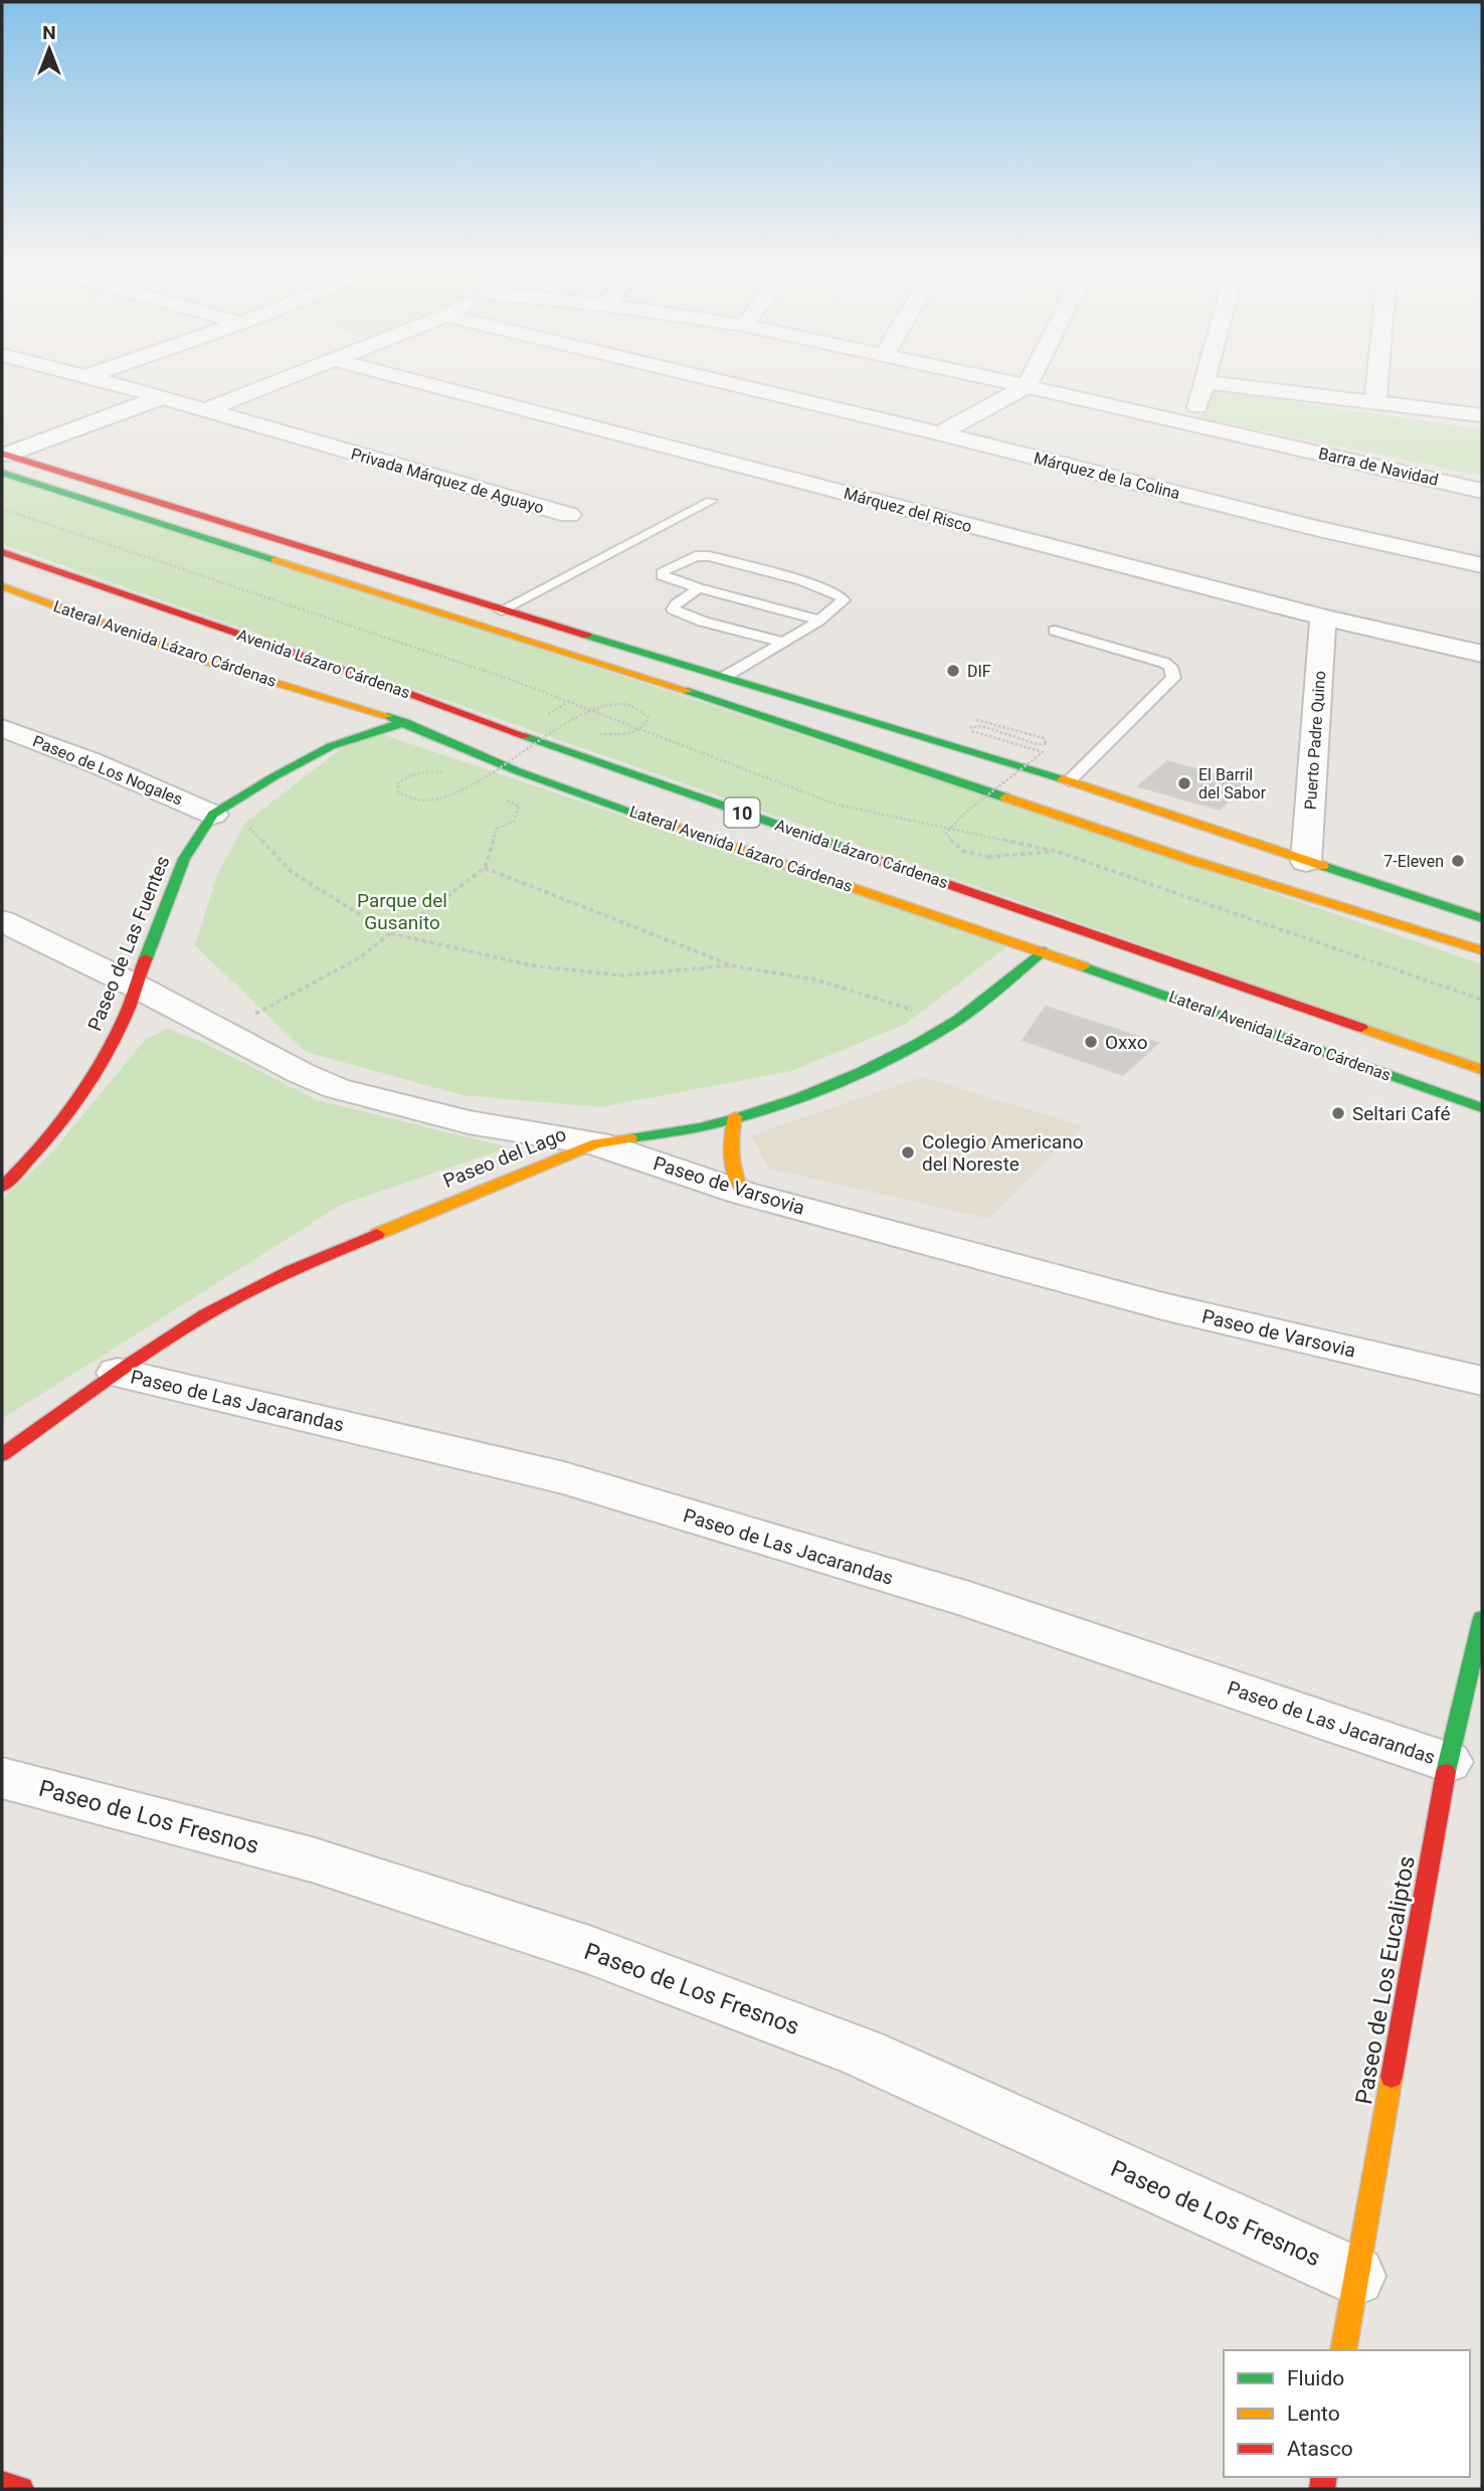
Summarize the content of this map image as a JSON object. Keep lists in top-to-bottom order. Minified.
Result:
{"streets":{"main road":["Lateral Avenida Lázaro Cárdenas","Avenida Lázaro Cárdenas","10","Paseo de Las Fuentes","Paseo del Lago","Paseo de Los Eucaliptos"],"street":["Barra de Navidad","Márquez de la Colina","Privada Márquez de Aguayo","Márquez del Risco","Puerto Padre Quino","Paseo de Los Nogales","Paseo de Varsovia","Paseo de Las Jacarandas","Paseo de Los Fresnos"]},"crossings":[["Márquez del Risco","Puerto Padre Quino"],["Lateral Avenida Lázaro Cárdenas","Paseo de Las Fuentes"],["Lateral Avenida Lázaro Cárdenas","Paseo del Lago"],["Paseo de Los Nogales","Paseo de Las Fuentes"],["Paseo de Las Fuentes","Paseo de Varsovia"],["Paseo del Lago","Paseo de Varsovia"],["Paseo del Lago","Paseo de Las Jacarandas"],["Paseo de Las Jacarandas","Paseo de Los Eucaliptos"],["Paseo de Los Fresnos","Paseo de Los Eucaliptos"]],"parks":["Parque del Gusanito"],"places":["DIF","El Barril del Sabor","7-Eleven","Oxxo","Seltari Café","Colegio Americano del Noreste"],"legend":["Fluido","Lento","Atasco"],"north":"top"}
